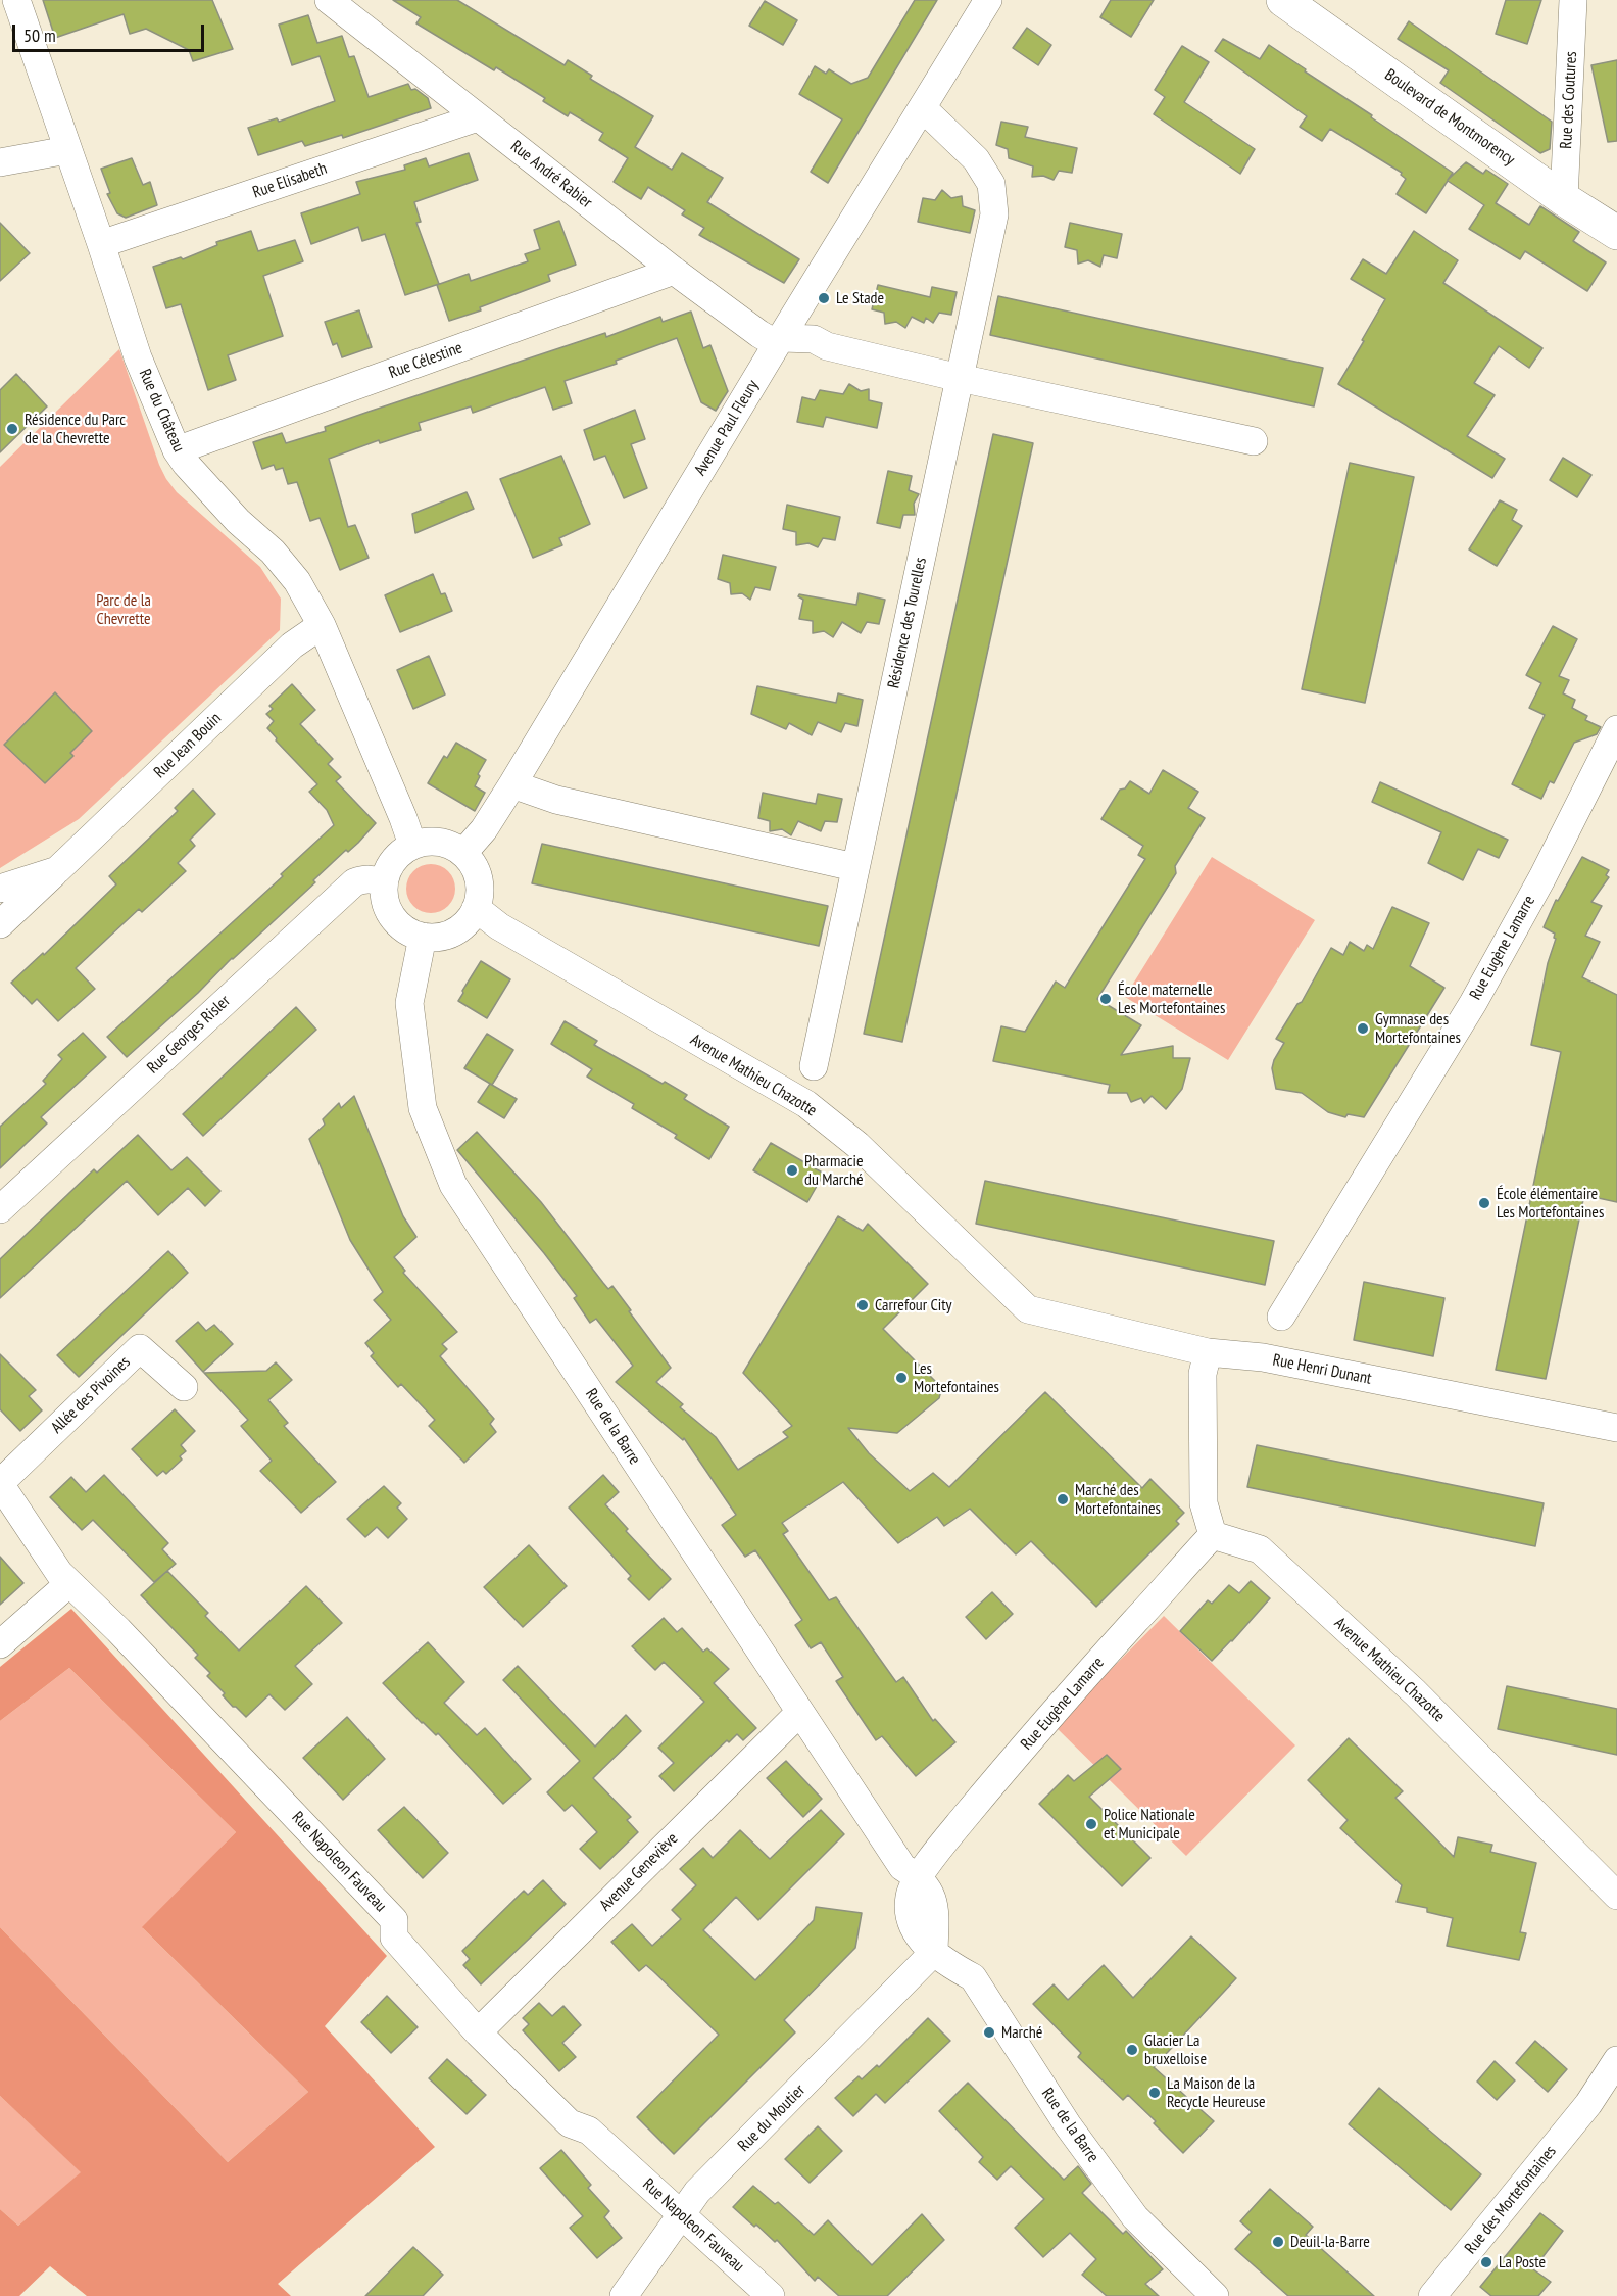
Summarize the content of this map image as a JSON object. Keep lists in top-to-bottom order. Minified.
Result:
{"streets":{"street":["Rue des Coutures","Boulevard de Montmorency","Rue André Rabier","Rue Elisabeth","Rue Célestine","Rue du Château","Avenue Paul Fleury","Résidence des Tourelles","Rue Jean Bouin","Rue Eugène Lamarre","Rue Georges Risler","Avenue Mathieu Chazotte","Rue Henri Dunant","Allée des Pivoines","Rue de la Barre","Rue Napoleon Fauveau","Avenue Geneviève","Rue du Moutier","Rue des Mortefontaines"]},"crossings":[["Rue des Coutures","Boulevard de Montmorency"],["Rue André Rabier","Rue Elisabeth"],["Rue André Rabier","Rue Célestine"],["Rue André Rabier","Avenue Paul Fleury"],["Rue Elisabeth","Rue du Château"],["Rue Célestine","Rue du Château"],["Rue du Château","Avenue Paul Fleury"],["Rue du Château","Rue Jean Bouin"],["Rue du Château","Rue Georges Risler"],["Rue du Château","Avenue Mathieu Chazotte"],["Rue du Château","Rue de la Barre"],["Avenue Paul Fleury","Résidence des Tourelles"],["Avenue Paul Fleury","Rue Georges Risler"],["Avenue Paul Fleury","Avenue Mathieu Chazotte"],["Avenue Paul Fleury","Rue de la Barre"],["Rue Eugène Lamarre","Avenue Mathieu Chazotte"],["Rue Eugène Lamarre","Rue de la Barre"],["Rue Georges Risler","Avenue Mathieu Chazotte"],["Rue Georges Risler","Rue de la Barre"],["Avenue Mathieu Chazotte","Rue Henri Dunant"],["Avenue Mathieu Chazotte","Rue de la Barre"],["Allée des Pivoines","Rue Napoleon Fauveau"],["Rue de la Barre","Avenue Geneviève"],["Rue de la Barre","Rue du Moutier"],["Rue Napoleon Fauveau","Avenue Geneviève"],["Rue Napoleon Fauveau","Rue du Moutier"]],"parks":["Parc de la Chevrette"],"places":["Le Stade","Résidence du Parc de la Chevrette","École maternelle Les Mortefontaines","Gymnase des Mortefontaines","Pharmacie du Marché","École élémentaire Les Mortefontaines","Carrefour City","Les Mortefontaines","Marché des Mortefontaines","Police Nationale et Municipale","Marché","Glacier La bruxelloise","La Maison de la Recycle Heureuse","Deuil-la-Barre","La Poste"],"scale_bar":"50 m"}
